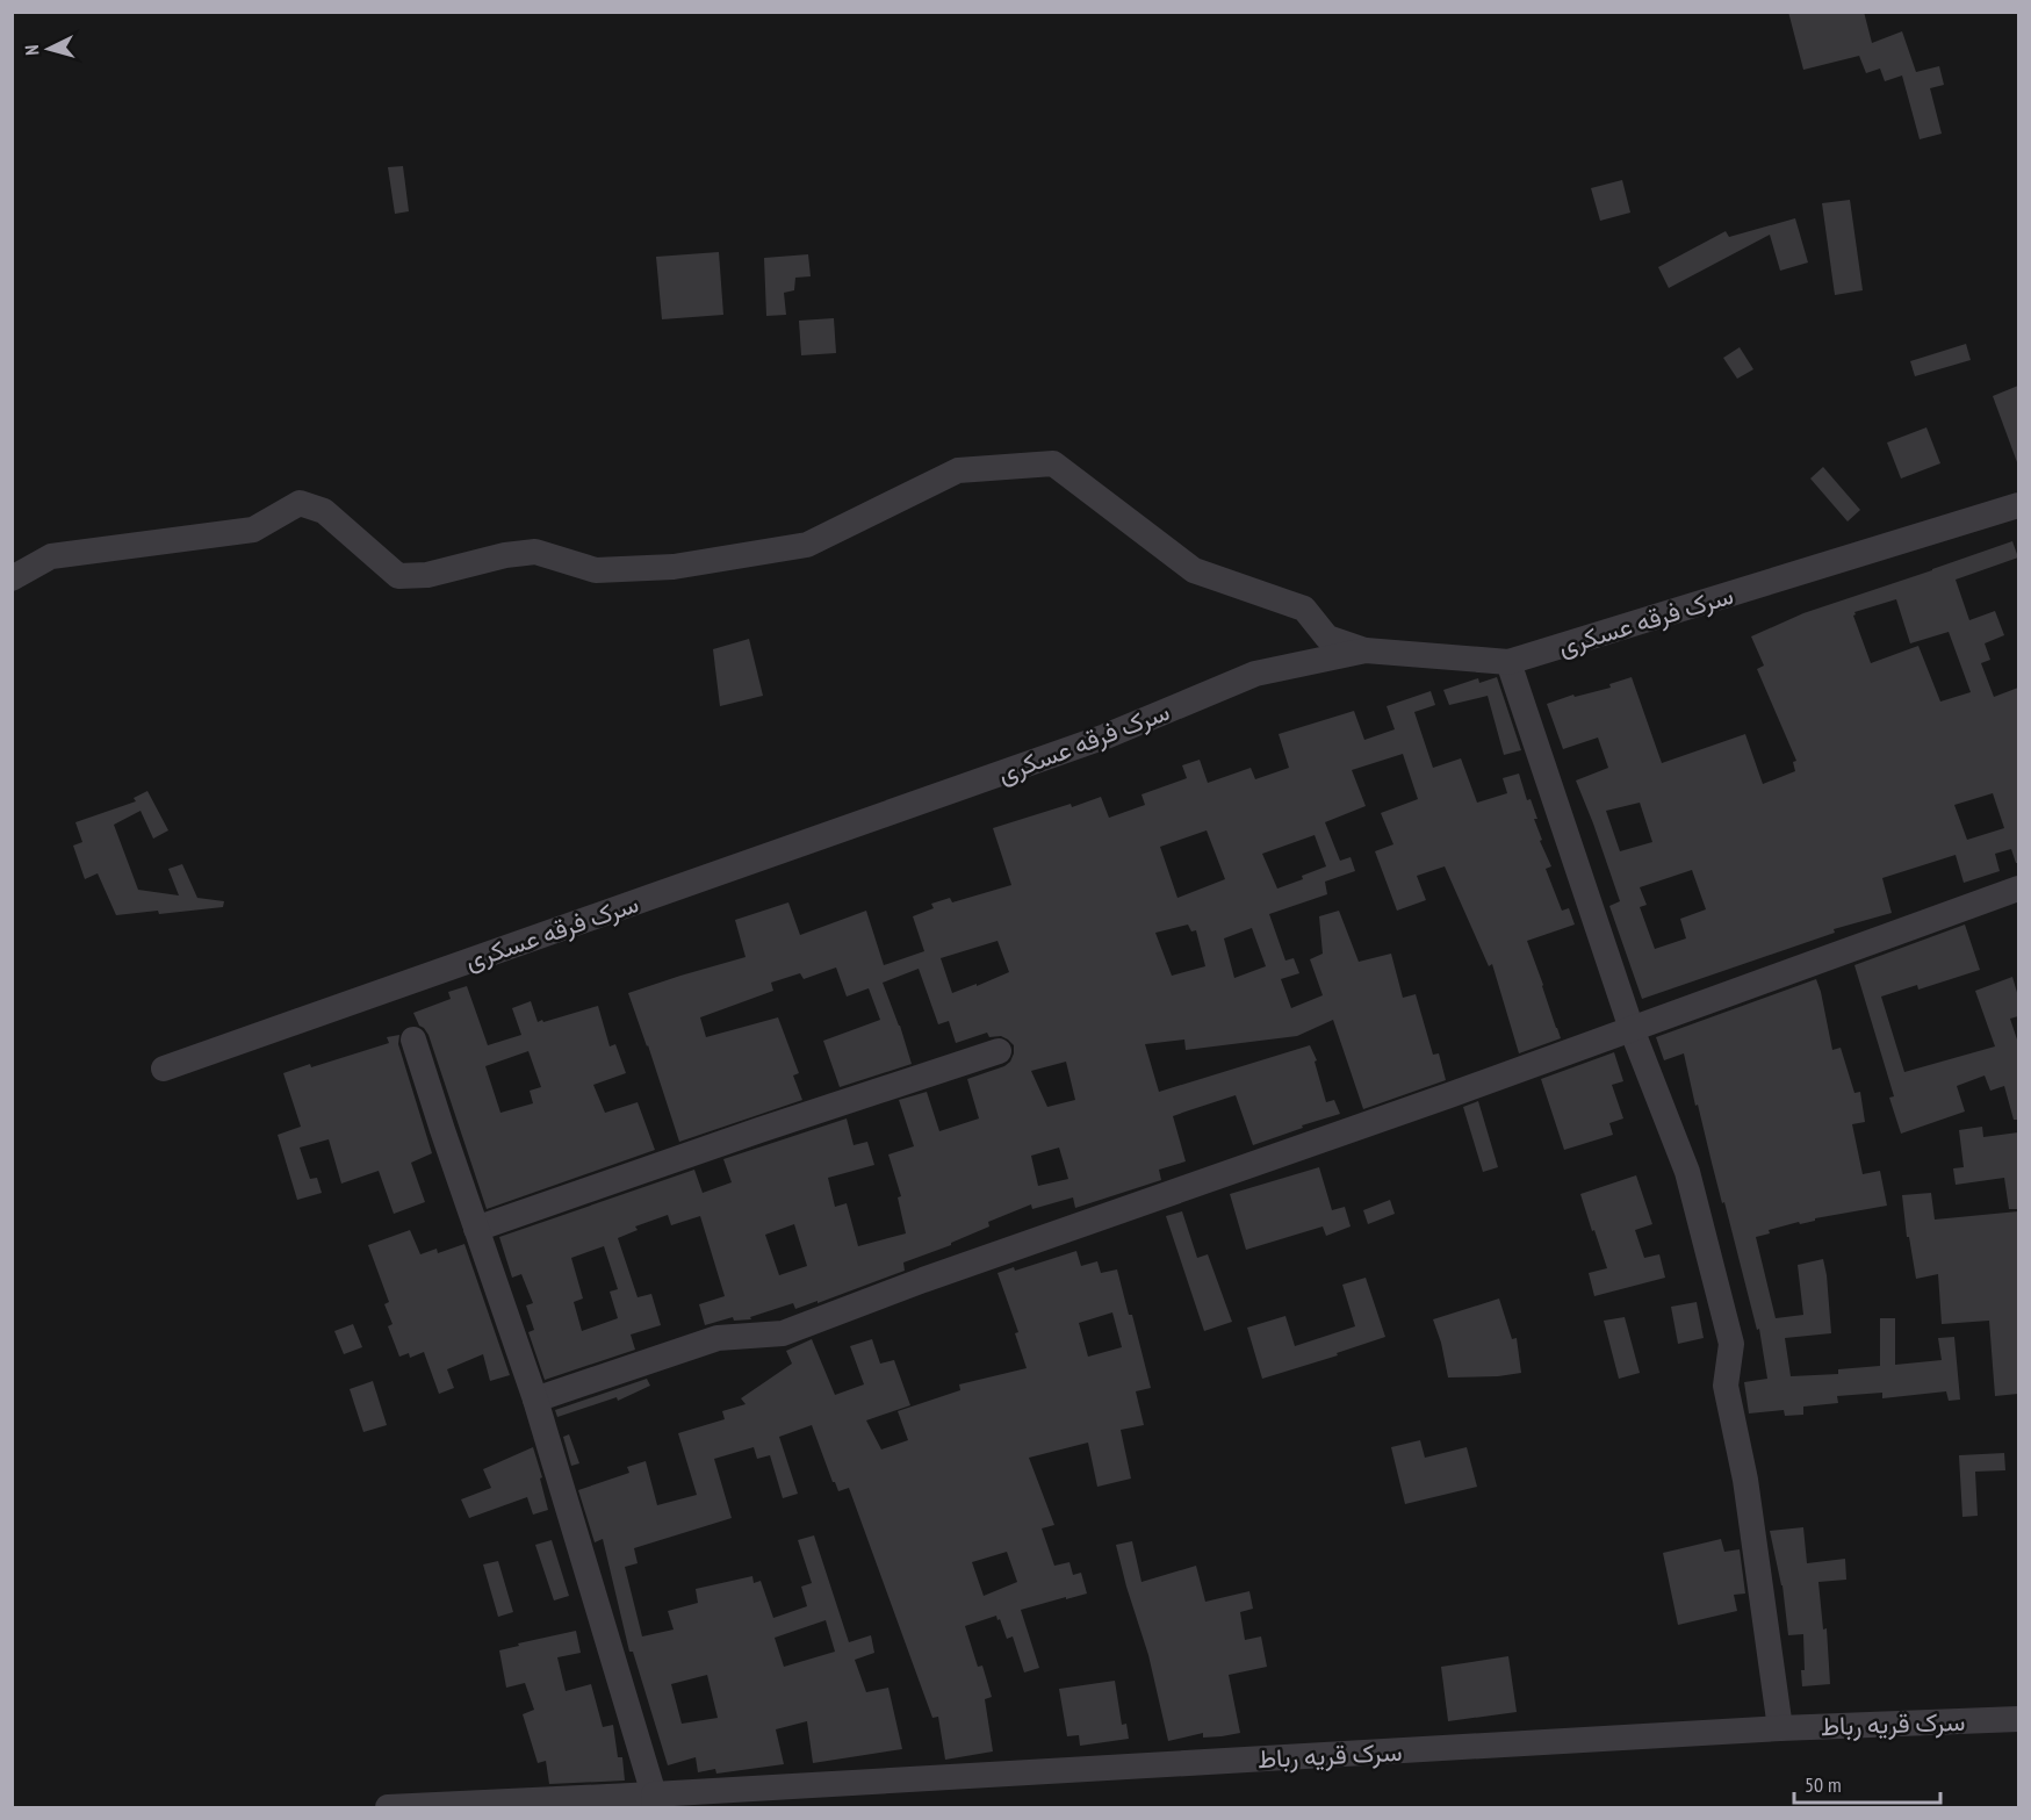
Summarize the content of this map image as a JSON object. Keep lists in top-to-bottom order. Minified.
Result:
{"streets":{"street":["سرک فرقه عسکری","سرک قریه رباط"]},"scale_bar":"50 m","north":"left"}
